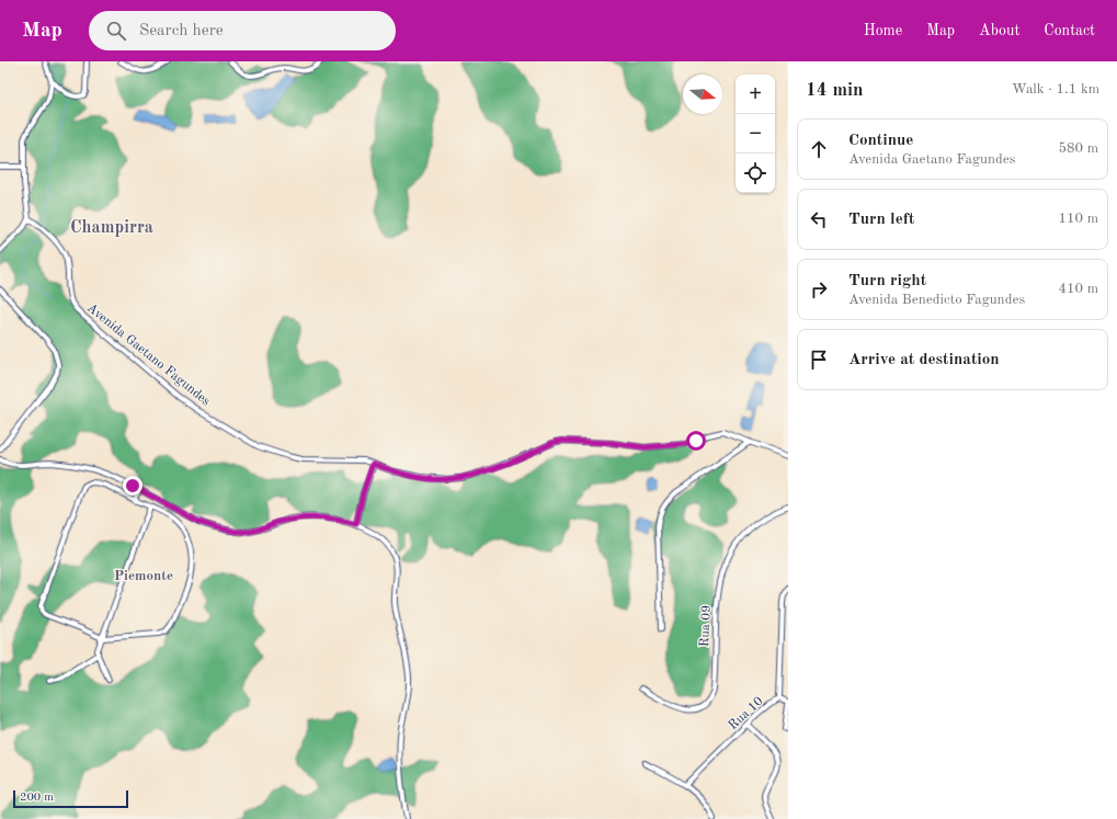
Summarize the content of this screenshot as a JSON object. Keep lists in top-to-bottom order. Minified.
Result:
{"streets":{"street":["Avenida Gaetano Fagundes","Rua 09","Rua 10"]},"districts":["Champirra","Piemonte"],"scale_bar":"200 m","north":"right","page":{"header":"Map","search":"Search here","nav":["Home","Map","About","Contact"],"heading":["14 min","Walk · 1.1 km"],"map_buttons":["+","−"],"list":[["Continue","Avenida Gaetano Fagundes","580 m"],["Turn left","110 m"],["Turn right","Avenida Benedicto Fagundes","410 m"],"Arrive at destination"],"scale":"200 m"}}
